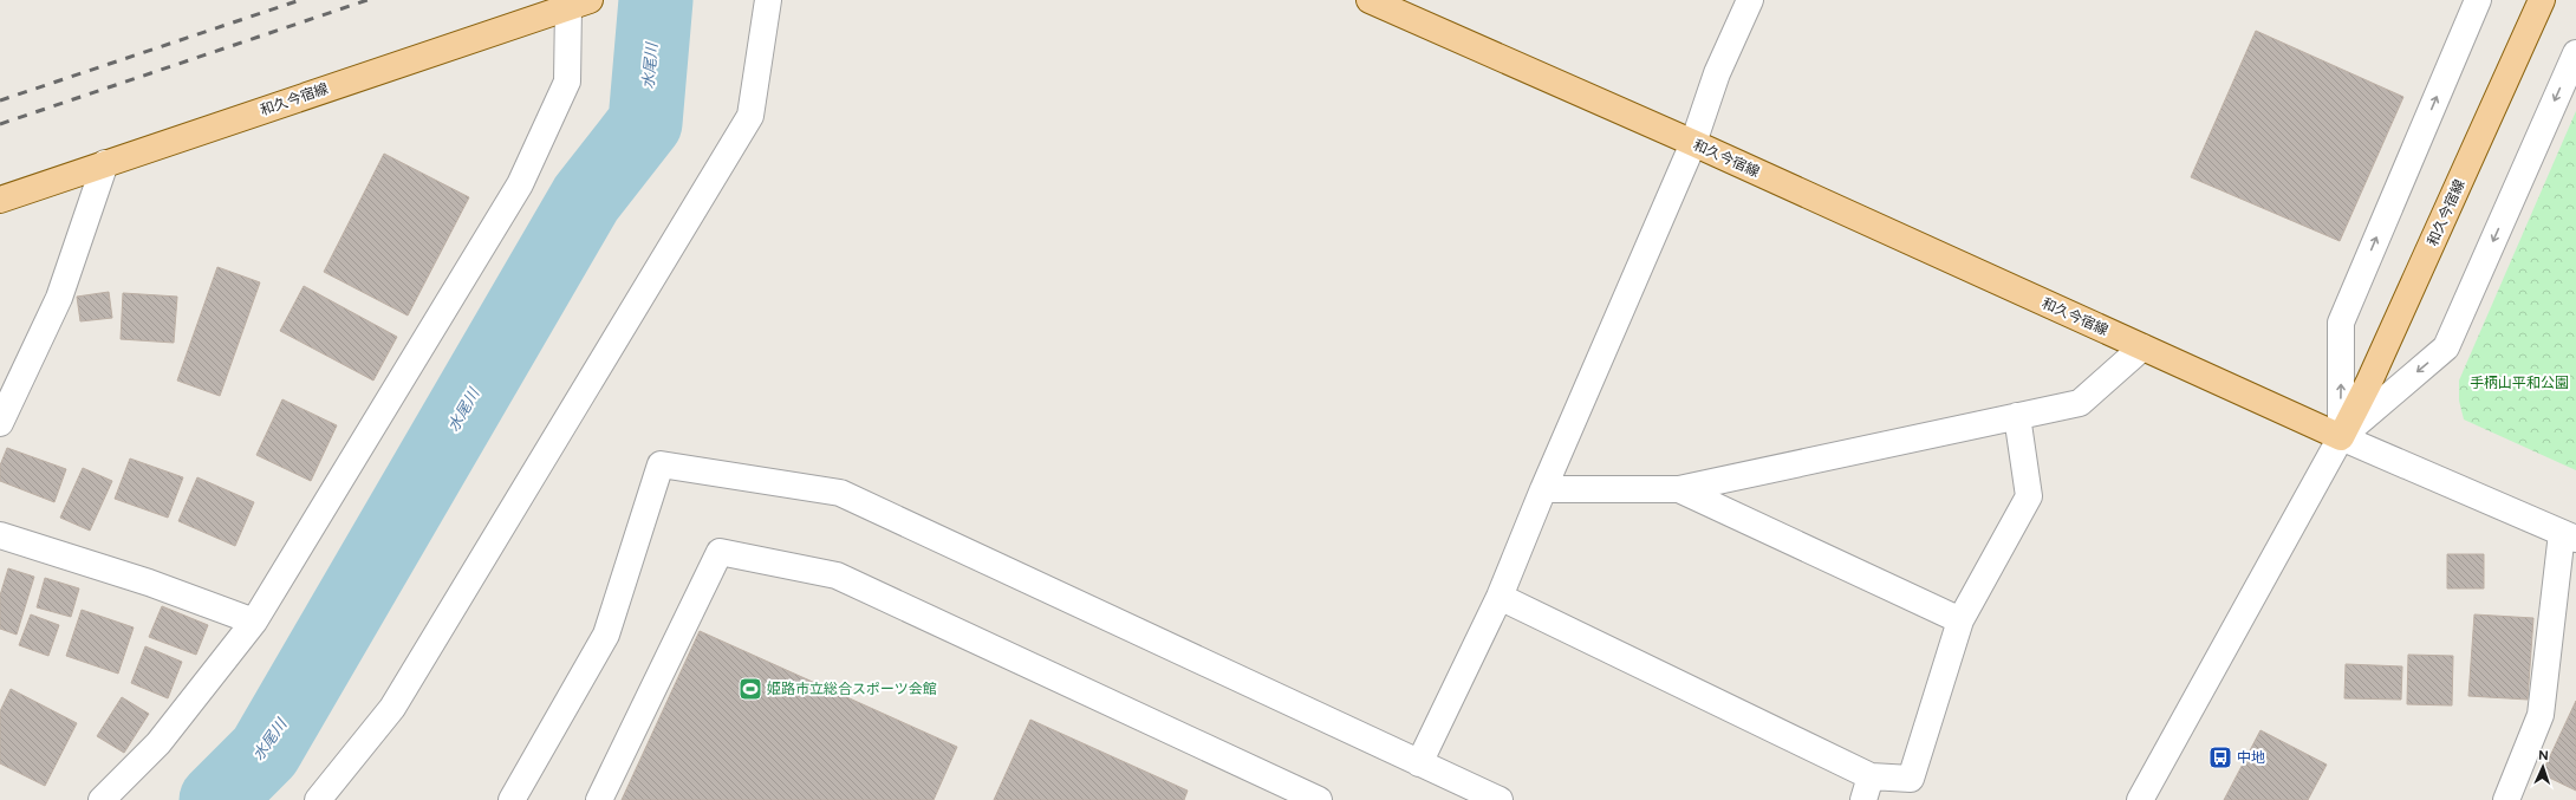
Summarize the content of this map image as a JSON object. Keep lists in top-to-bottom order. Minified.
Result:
{"streets":{"main road":["和久今宿線"]},"water":["水尾川"],"parks":["手柄山平和公園"],"places":{"sports":["姫路市立総合スポーツ会館"],"bus stop":["中地"]},"north":"top"}
